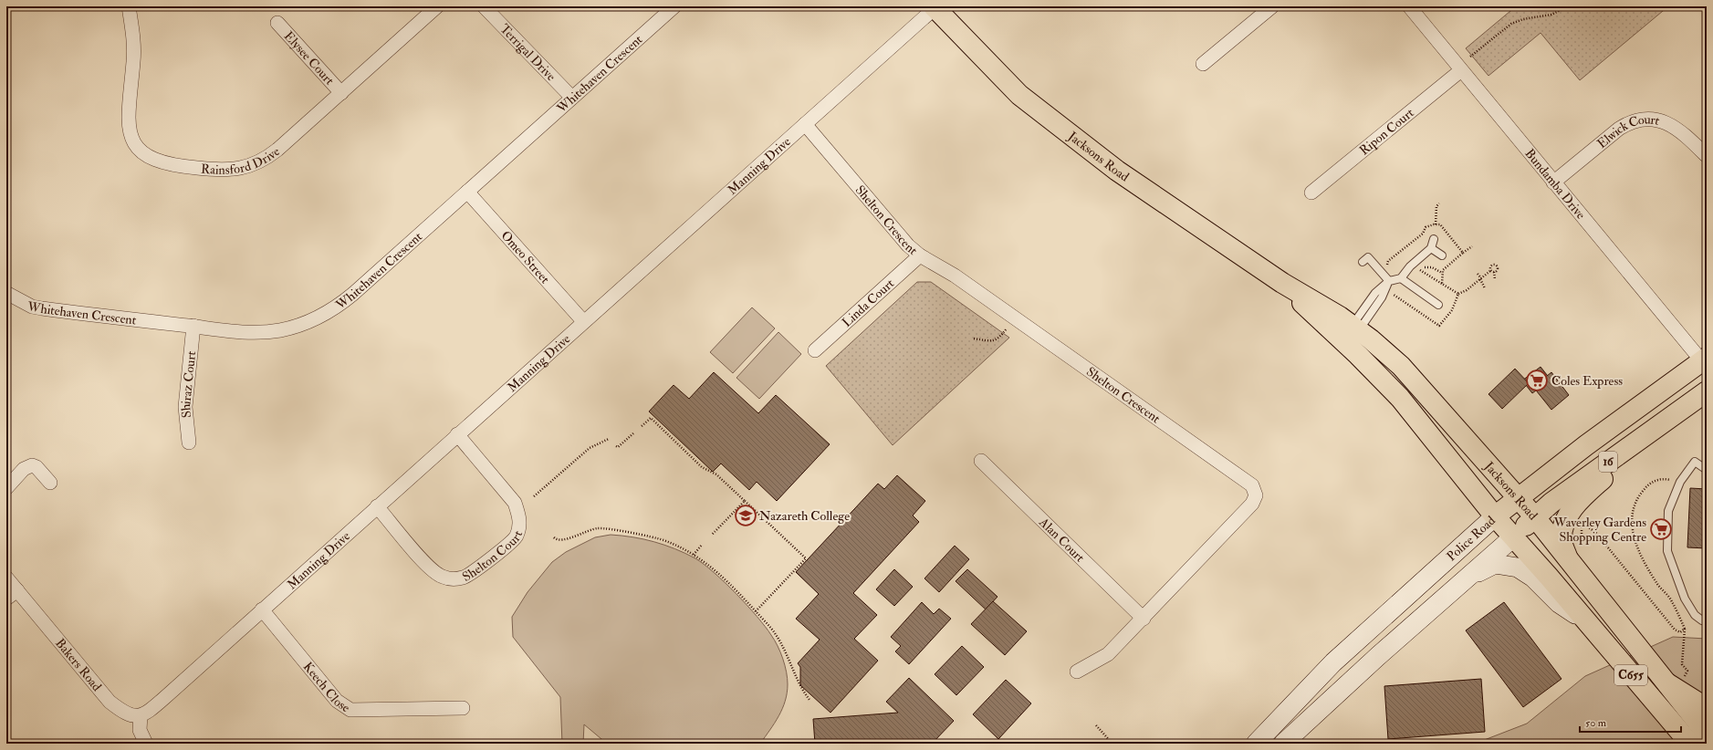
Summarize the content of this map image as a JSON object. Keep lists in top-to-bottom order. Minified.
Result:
{"streets":{"main road":["Jacksons Road","16","Police Road","C655"],"street":["Terrigal Drive","Elysee Court","Whitehaven Crescent","Ripon Court","Elwick Court","Rainsford Drive","Manning Drive","Bundamba Drive","Shelton Crescent","Omeo Street","Linda Court","Shiraz Court","Alan Court","Shelton Court","Bakers Road","Keech Close"]},"crossings":[["Terrigal Drive","Whitehaven Crescent"],["Elysee Court","Rainsford Drive"],["Whitehaven Crescent","Omeo Street"],["Whitehaven Crescent","Shiraz Court"],["Ripon Court","Bundamba Drive"],["Elwick Court","Bundamba Drive"],["Jacksons Road","Manning Drive"],["Jacksons Road","16"],["Jacksons Road","Police Road"],["Manning Drive","Shelton Crescent"],["Manning Drive","Omeo Street"],["Manning Drive","Shelton Court"],["Manning Drive","Bakers Road"],["Manning Drive","Keech Close"],["Bundamba Drive","Police Road"],["Shelton Crescent","Linda Court"],["Shelton Crescent","Alan Court"]],"places":{"supermarket":["Coles Express","Waverley Gardens Shopping Centre"],"school or university":["Nazareth College"]},"scale_bar":"50 m"}
